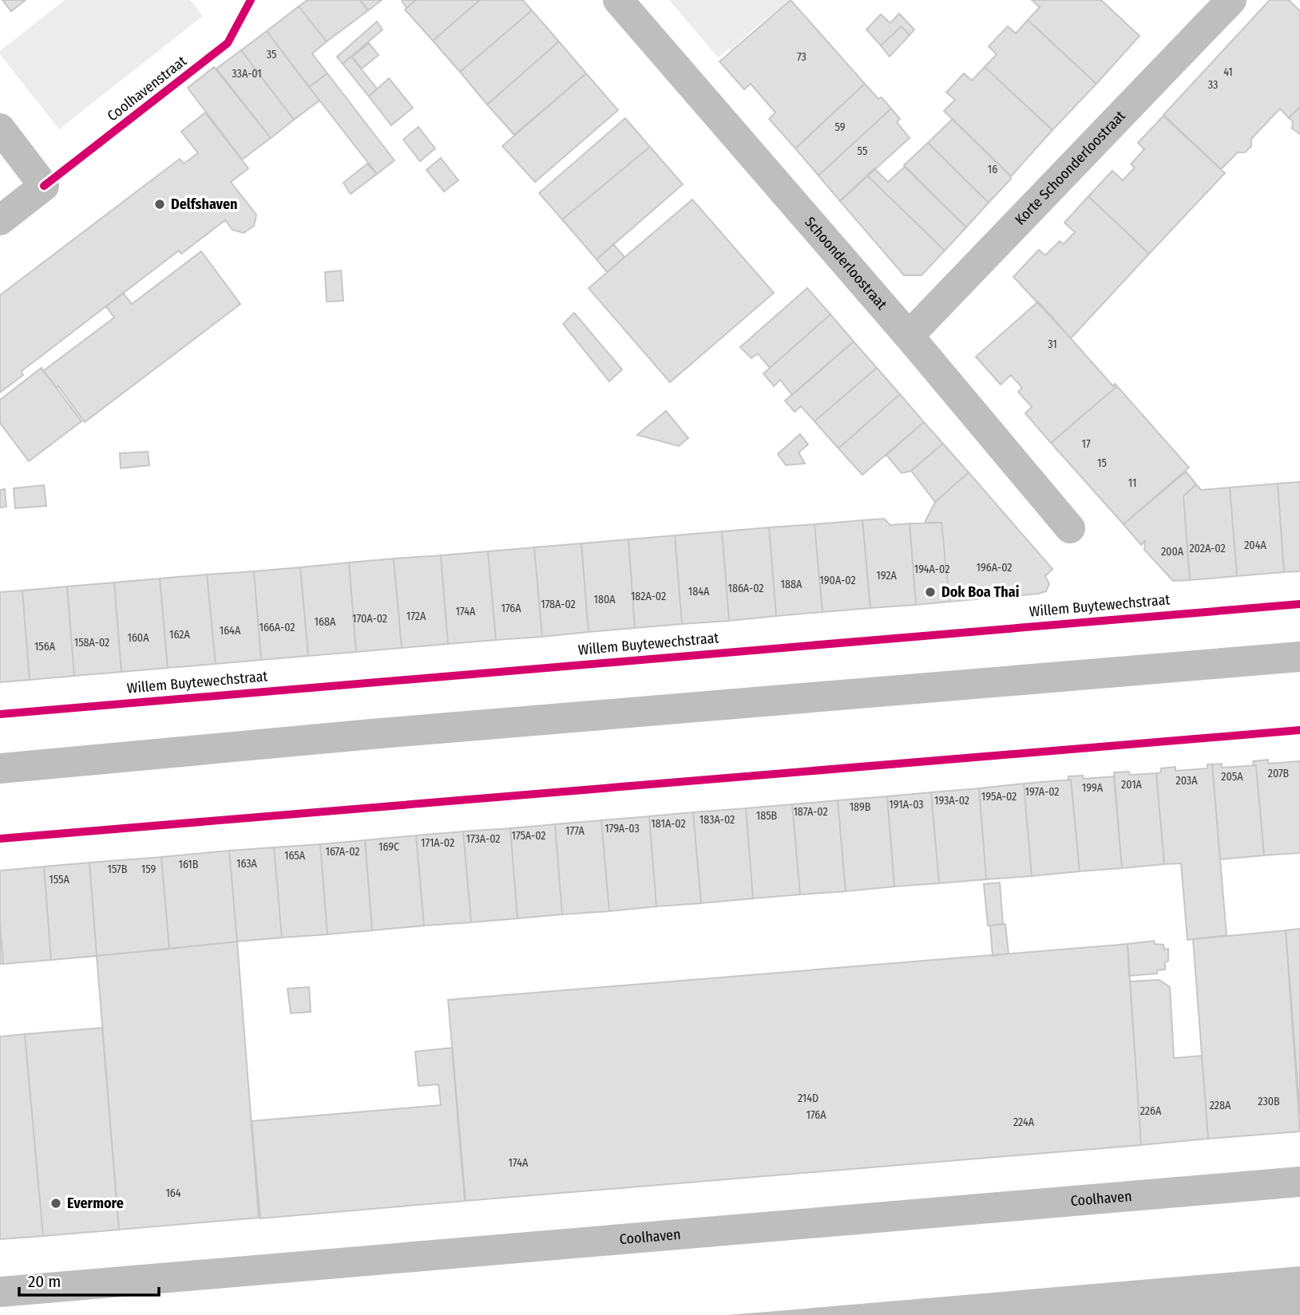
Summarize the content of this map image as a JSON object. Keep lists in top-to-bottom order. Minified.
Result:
{"streets":{"street":["Korte Schoonderloostraat","Schoonderloostraat","Coolhaven"],"cycle path":["Coolhavenstraat","Willem Buytewechstraat"]},"crossings":[["Korte Schoonderloostraat","Schoonderloostraat"]],"places":["Delfshaven","Dok Boa Thai","Evermore"],"house_numbers":["35","73","41","33A-01","33","59","55","16","31","17","15","11","204A","202A-02","200A","196A-02","194A-02","192A","190A-02","188A","186A-02","184A","182A-02","180A","178A-02","176A","174A","172A","170A-02","168A","166A-02","164A","162A","160A","158A-02","156A","207B","205A","203A","201A","199A","197A-02","195A-02","193A-02","191A-03","189B","187A-02","185B","183A-02","181A-02","179A-03","177A","175A-02","173A-02","171A-02","169C","167A-02","165A","163A","161B","157B","159","155A","214D","230B","228A","226A","176A","224A","174A","164"],"scale_bar":"20 m"}
